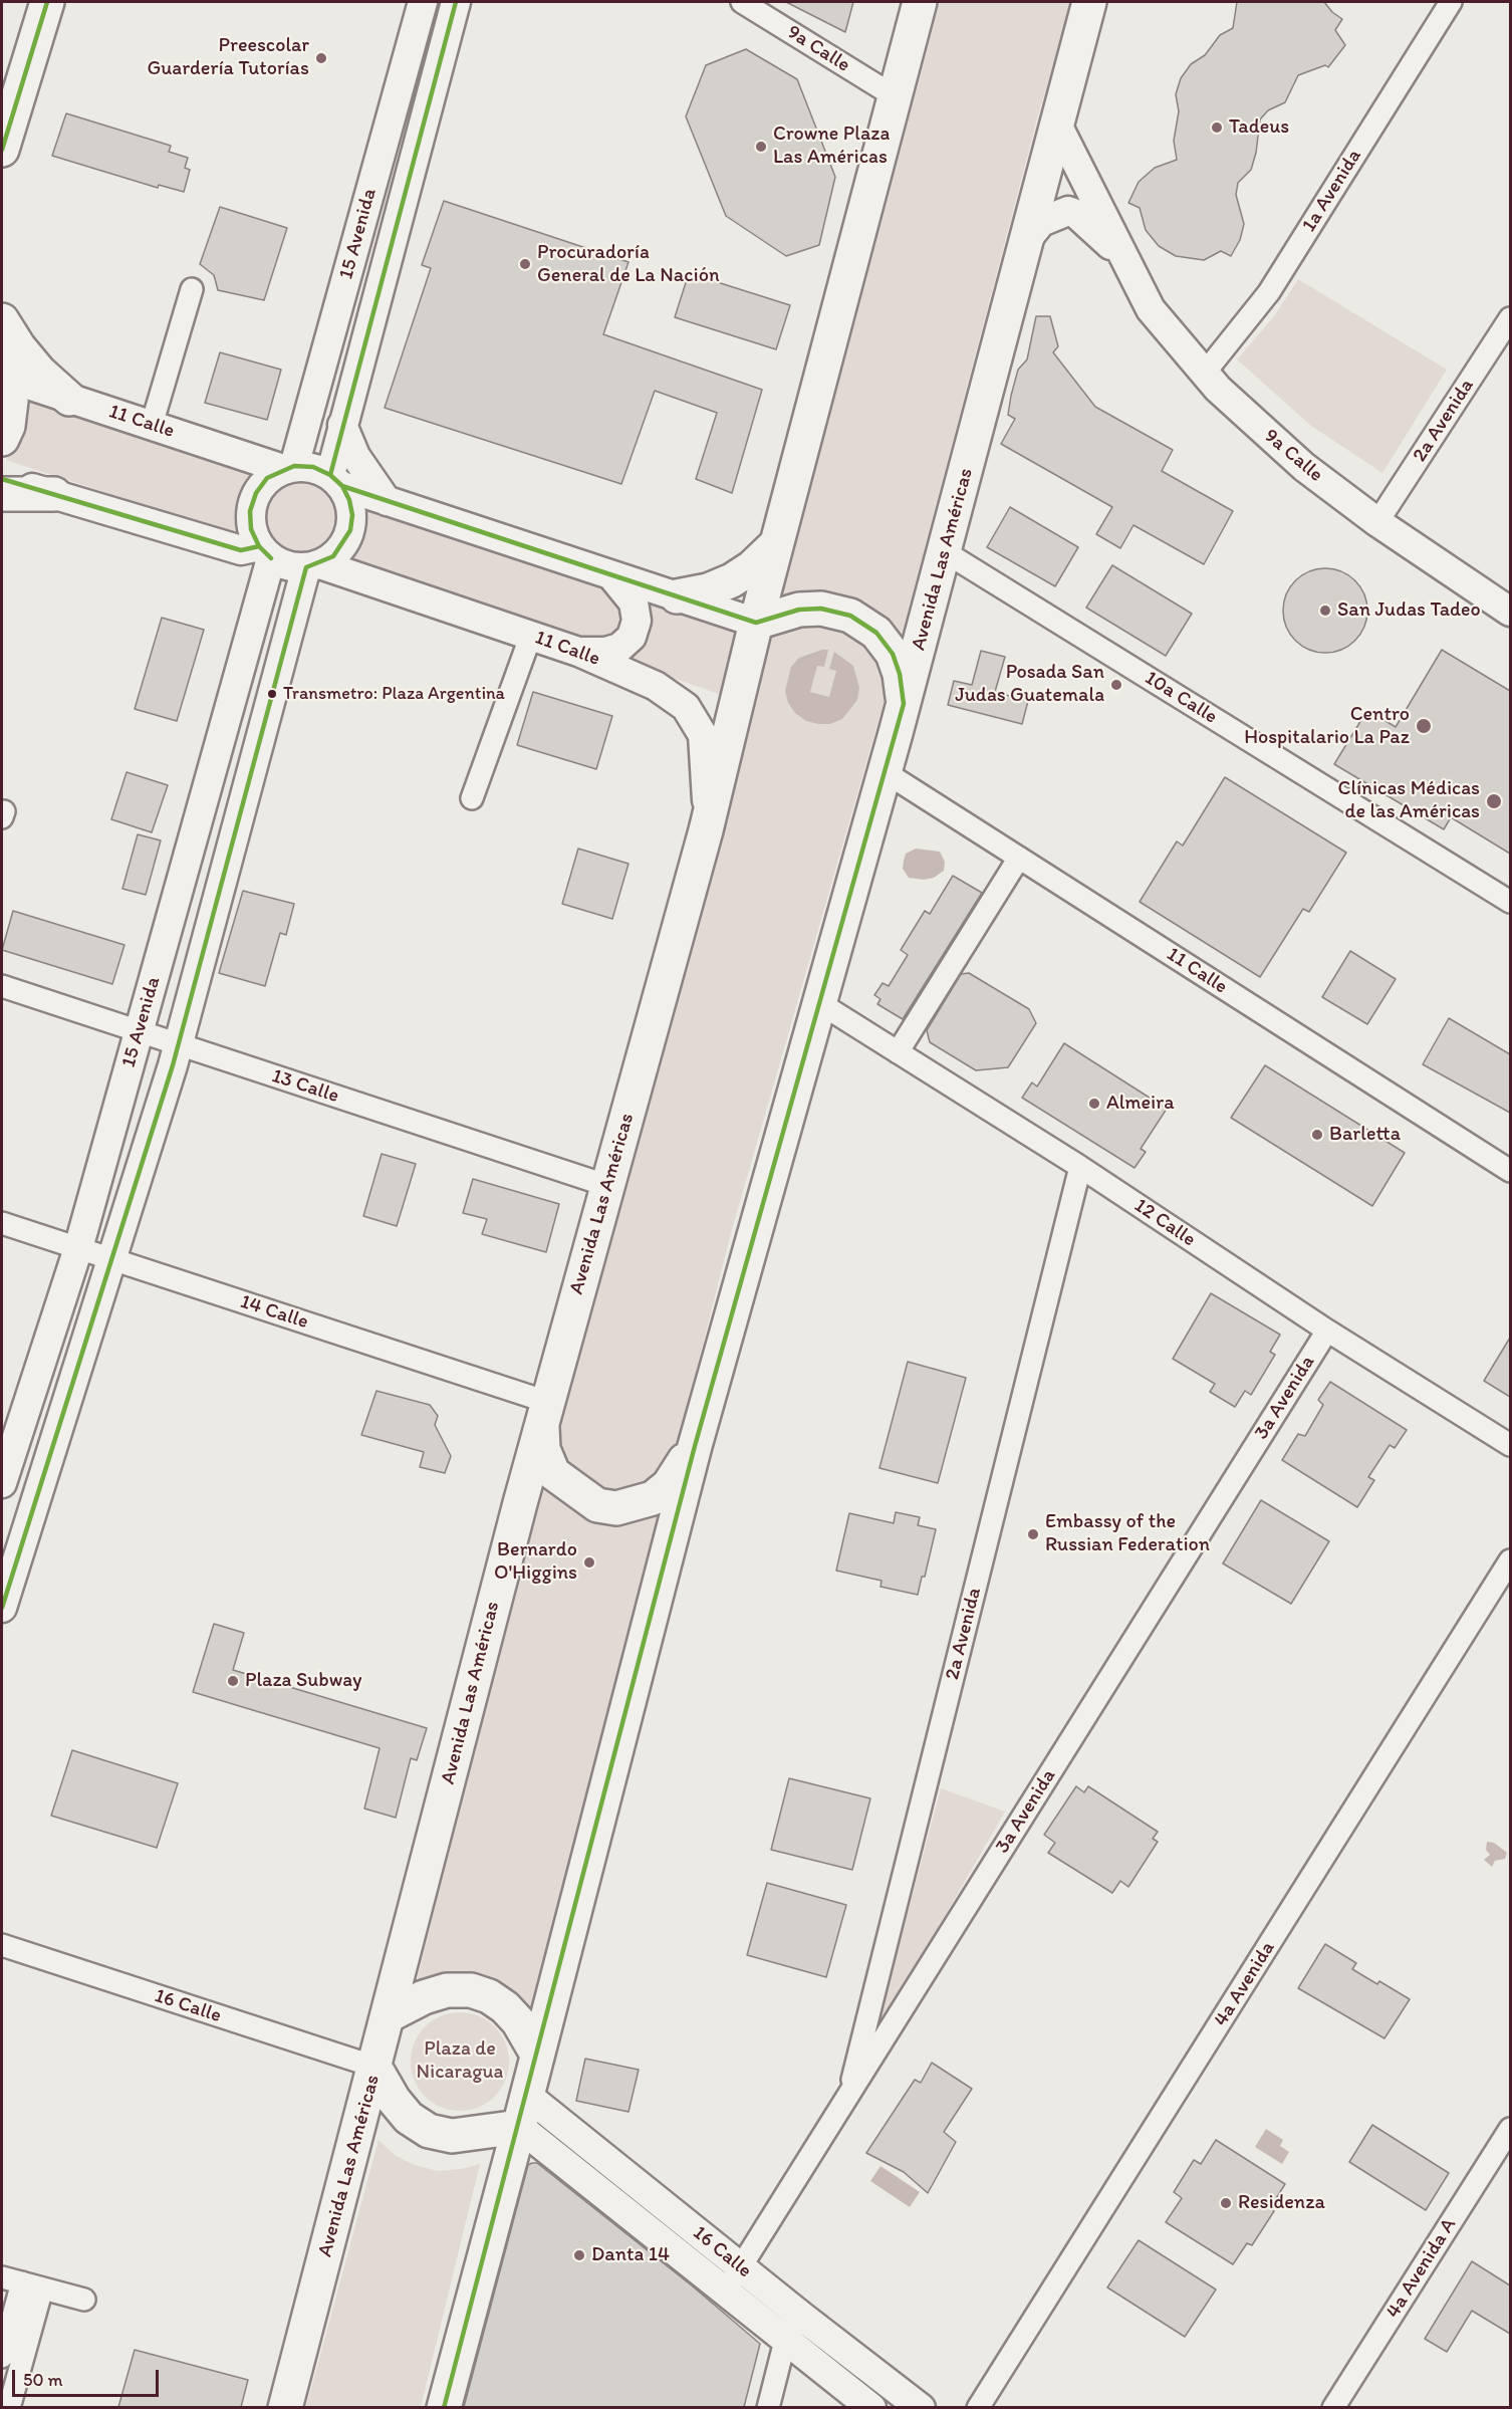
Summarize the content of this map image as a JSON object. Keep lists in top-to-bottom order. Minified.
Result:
{"streets":{"main road":["Avenida Las Américas"],"street":["9a Calle","1a Avenida","15 Avenida","2a Avenida","11 Calle","10a Calle","13 Calle","12 Calle","14 Calle","3a Avenida","4a Avenida","16 Calle","4a Avenida A"]},"crossings":[["9a Calle","1a Avenida"],["9a Calle","2a Avenida"],["9a Calle","Avenida Las Américas"],["15 Avenida","11 Calle"],["15 Avenida","13 Calle"],["15 Avenida","14 Calle"],["2a Avenida","12 Calle"],["2a Avenida","3a Avenida"],["11 Calle","Avenida Las Américas"],["Avenida Las Américas","10a Calle"],["Avenida Las Américas","13 Calle"],["Avenida Las Américas","12 Calle"],["Avenida Las Américas","14 Calle"],["Avenida Las Américas","16 Calle"],["12 Calle","3a Avenida"],["3a Avenida","16 Calle"]],"parks":["Plaza de Nicaragua"],"places":["Preescolar Guardería Tutorías","Tadeus","Crowne Plaza Las Américas","Procuradoría General de La Nación","San Judas Tadeo","Posada San Judas Guatemala","Transmetro: Plaza Argentina","Centro Hospitalario La Paz","Clínicas Médicas de las Américas","Almeira","Barletta","Embassy of the Russian Federation","Bernardo O'Higgins","Plaza Subway","Residenza","Danta 14"],"scale_bar":"50 m"}
